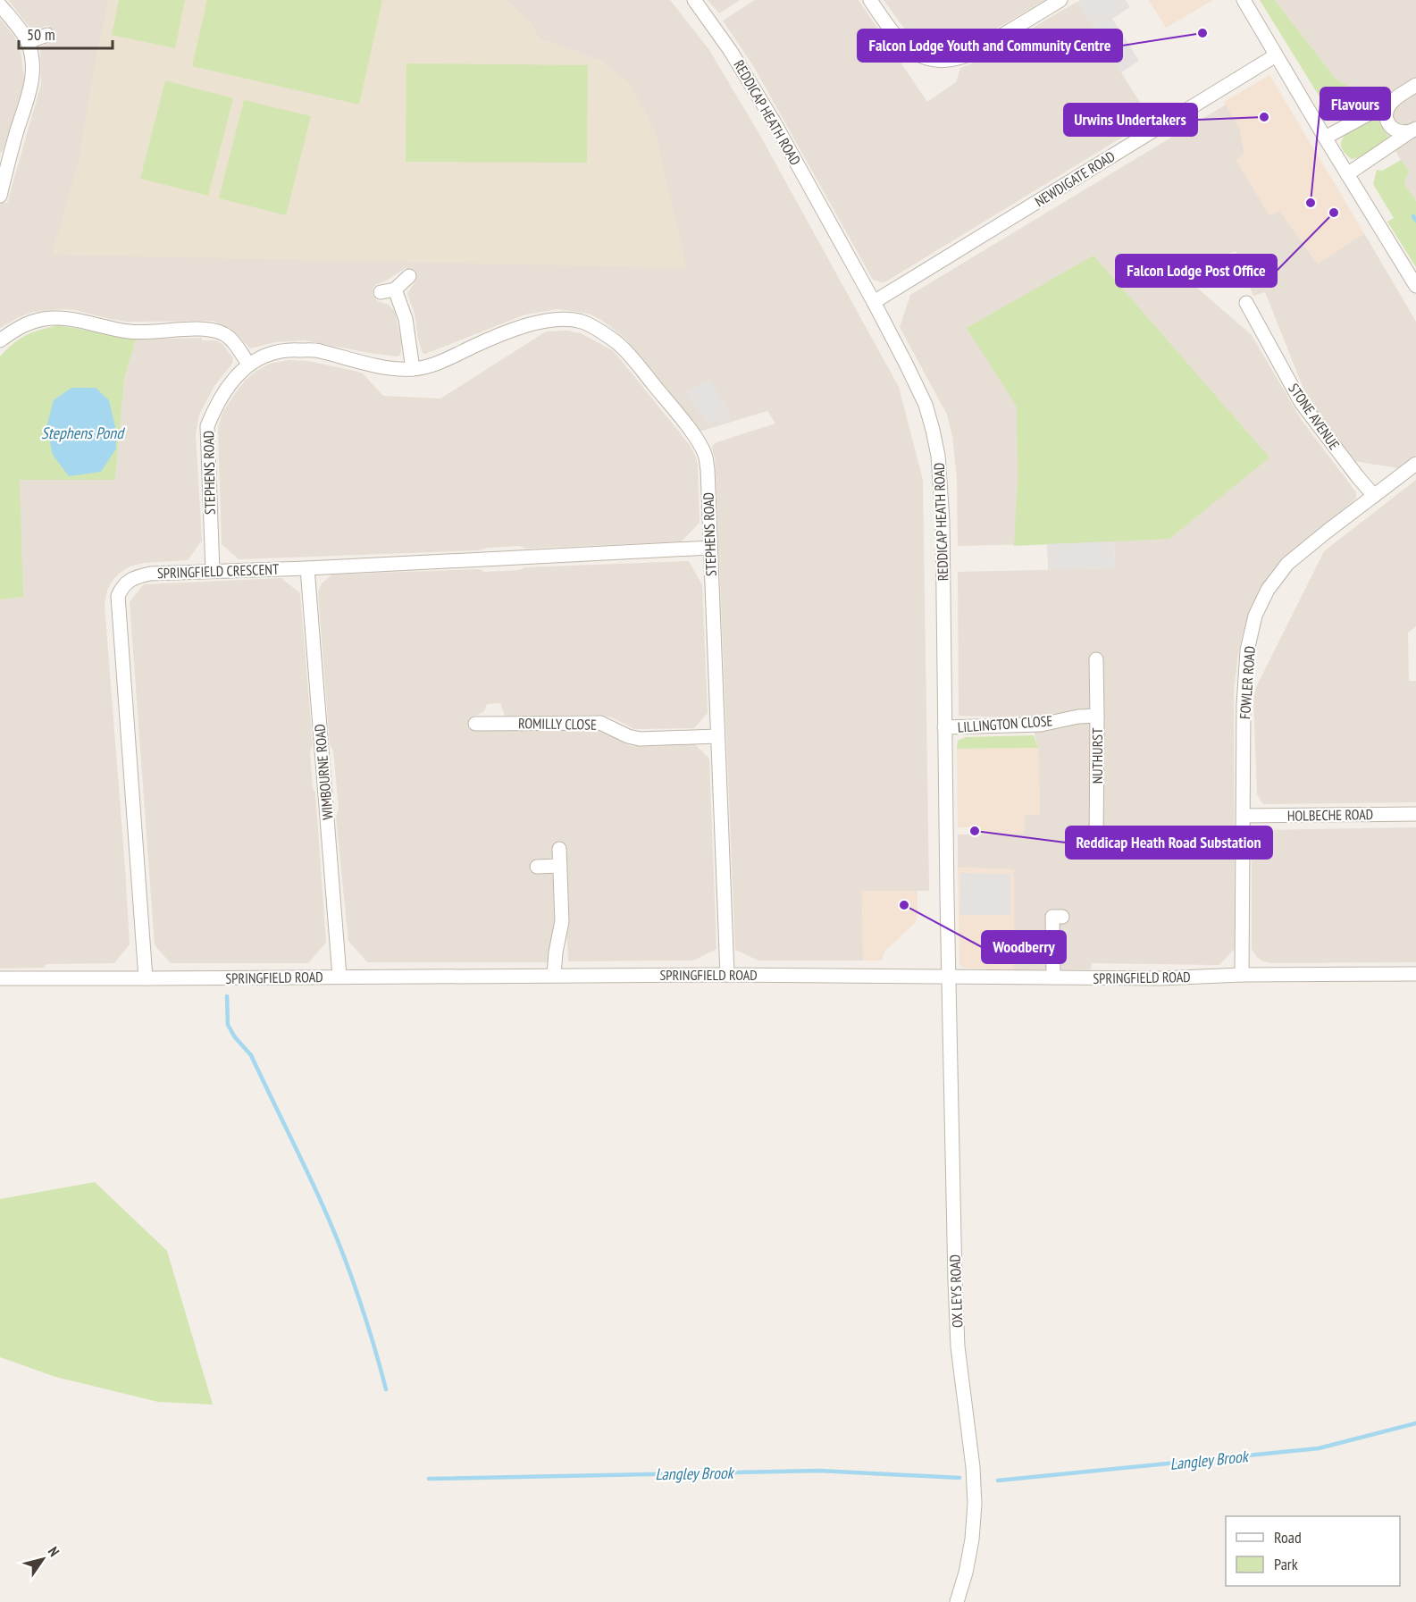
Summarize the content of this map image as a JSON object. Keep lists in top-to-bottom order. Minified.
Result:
{"streets":{"street":["REDDICAP HEATH ROAD","NEWDIGATE ROAD","STONE AVENUE","STEPHENS ROAD","SPRINGFIELD CRESCENT","FOWLER ROAD","ROMILLY CLOSE","LILLINGTON CLOSE","NUTHURST","WIMBOURNE ROAD","HOLBECHE ROAD","SPRINGFIELD ROAD","OX LEYS ROAD"]},"crossings":[["REDDICAP HEATH ROAD","NEWDIGATE ROAD"],["REDDICAP HEATH ROAD","LILLINGTON CLOSE"],["REDDICAP HEATH ROAD","SPRINGFIELD ROAD"],["REDDICAP HEATH ROAD","OX LEYS ROAD"],["STONE AVENUE","FOWLER ROAD"],["STEPHENS ROAD","SPRINGFIELD CRESCENT"],["STEPHENS ROAD","ROMILLY CLOSE"],["STEPHENS ROAD","SPRINGFIELD ROAD"],["SPRINGFIELD CRESCENT","WIMBOURNE ROAD"],["SPRINGFIELD CRESCENT","SPRINGFIELD ROAD"],["FOWLER ROAD","HOLBECHE ROAD"],["FOWLER ROAD","SPRINGFIELD ROAD"],["LILLINGTON CLOSE","NUTHURST"],["WIMBOURNE ROAD","SPRINGFIELD ROAD"],["SPRINGFIELD ROAD","OX LEYS ROAD"]],"water":["Stephens Pond","Langley Brook"],"places":["Falcon Lodge Youth and Community Centre","Urwins Undertakers","Flavours","Falcon Lodge Post Office","Reddicap Heath Road Substation","Woodberry"],"legend":["Road","Park"],"scale_bar":"50 m","north":"top right"}
